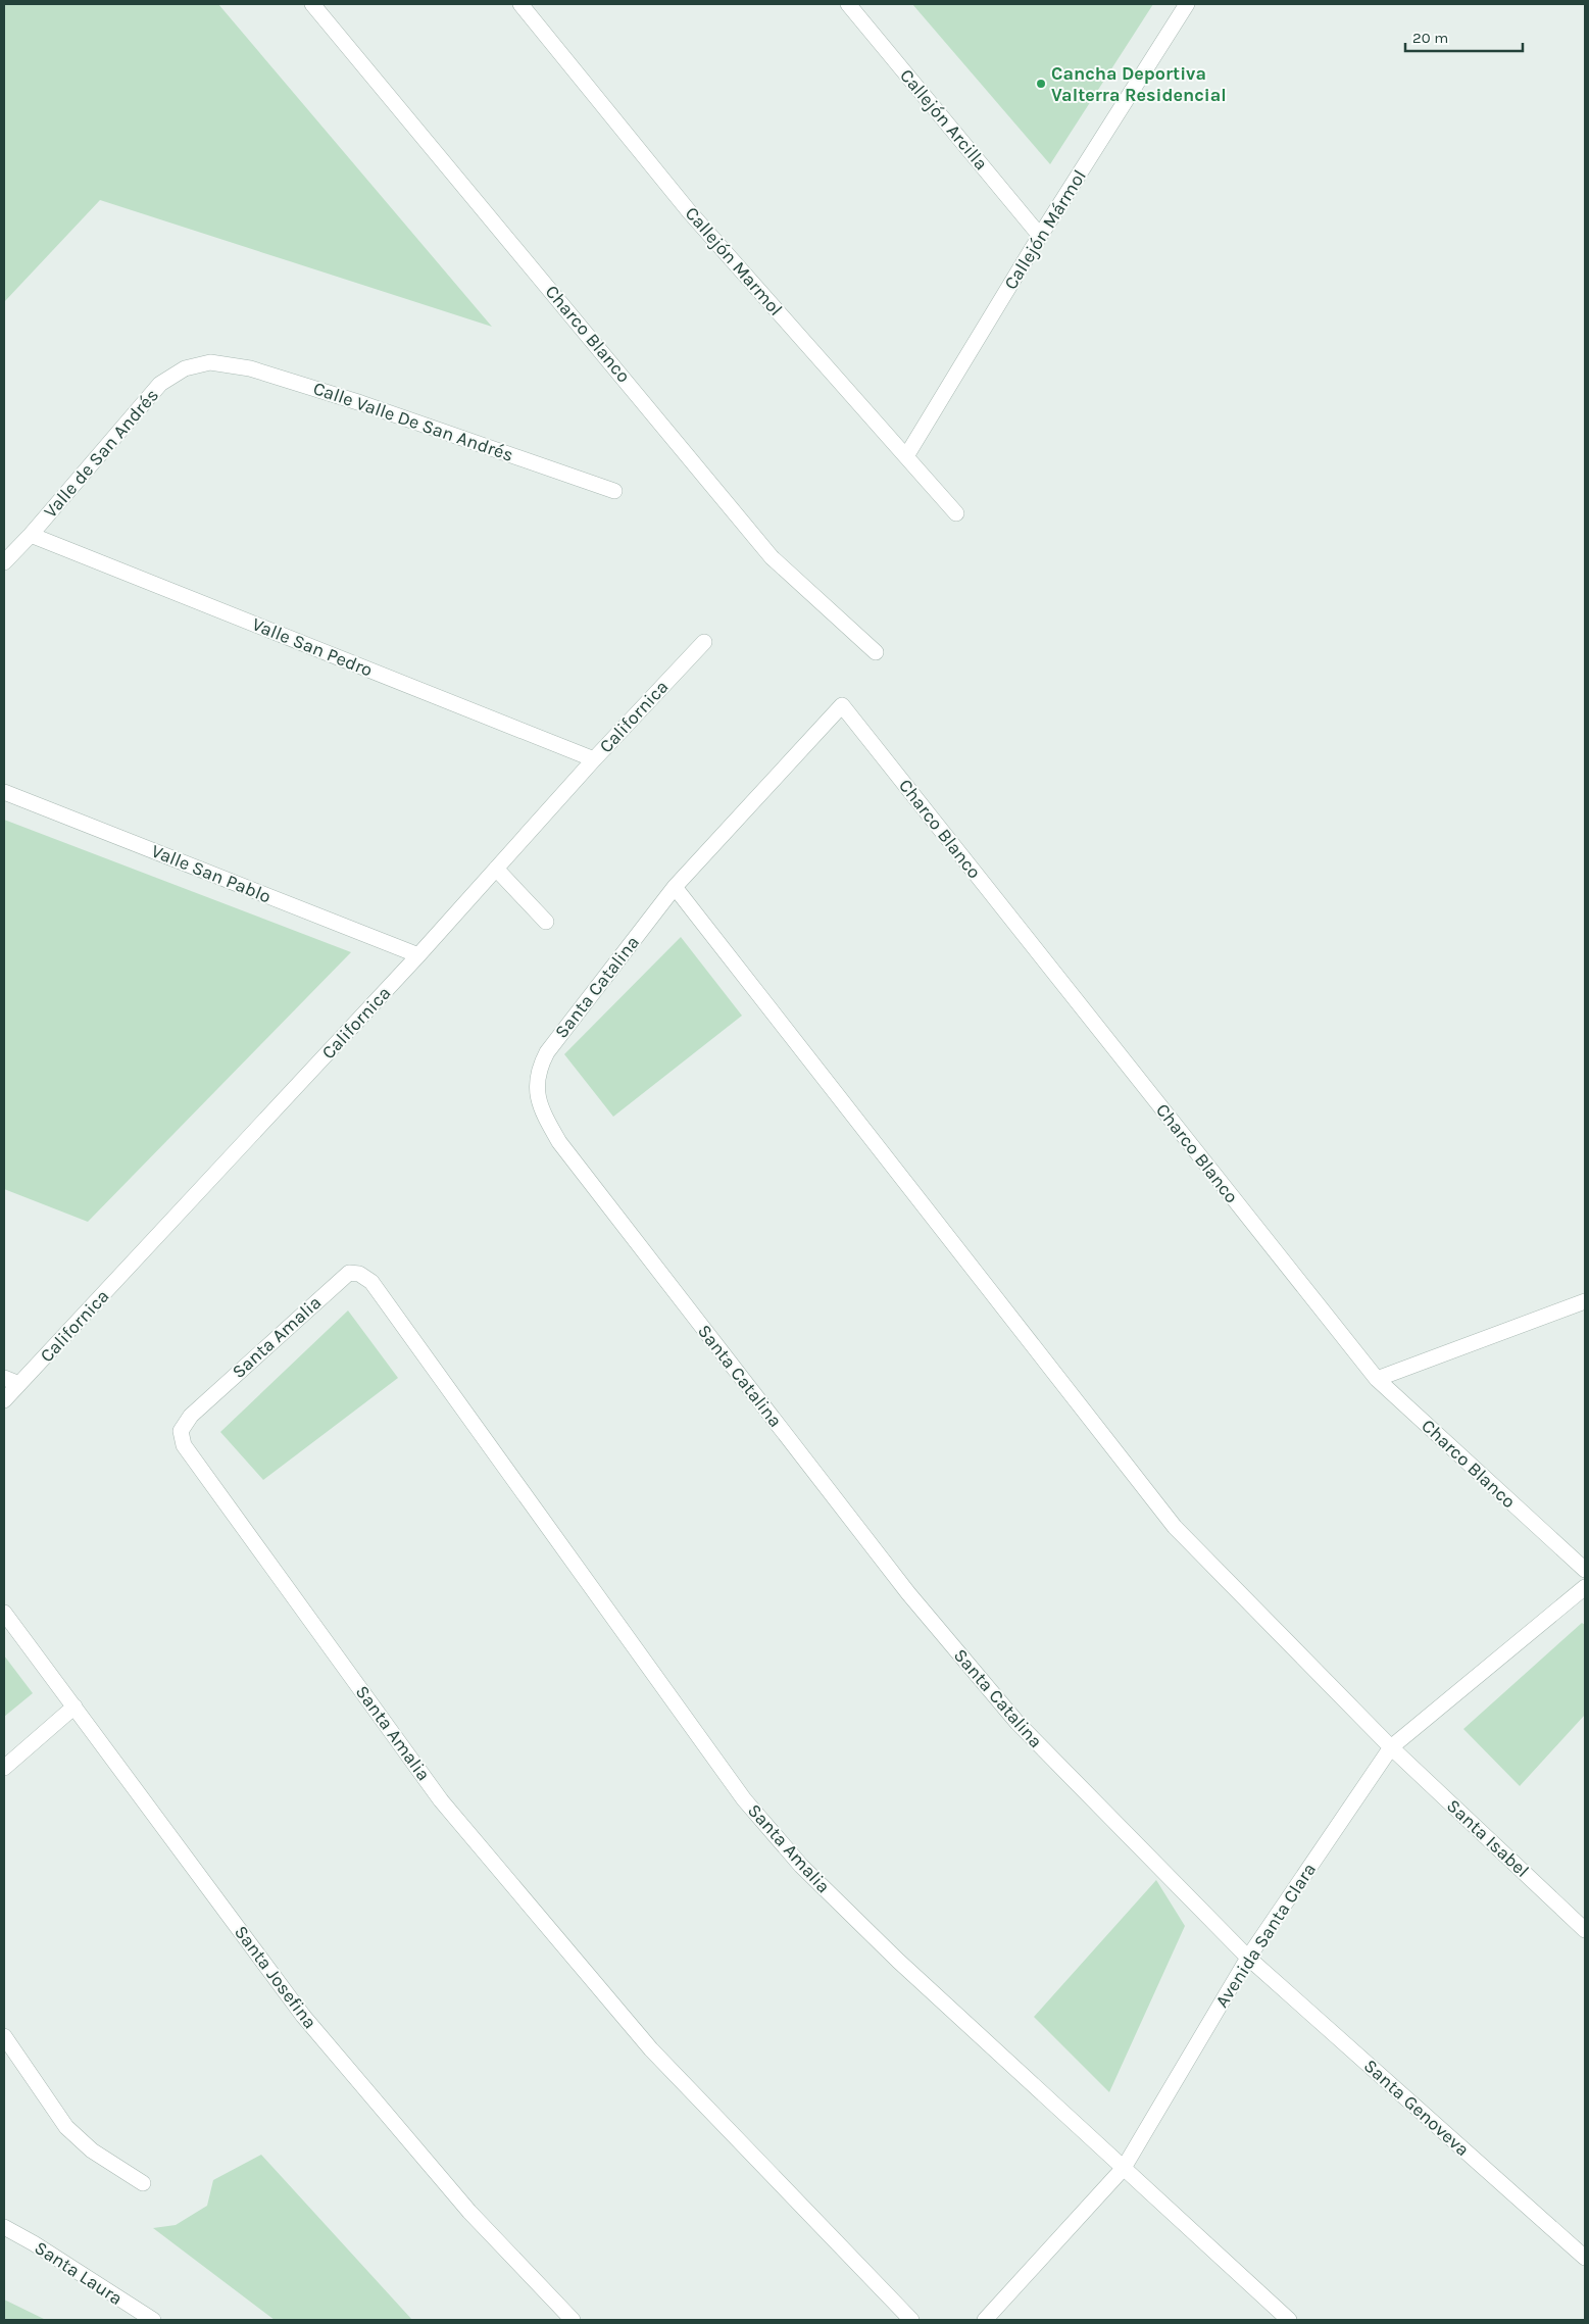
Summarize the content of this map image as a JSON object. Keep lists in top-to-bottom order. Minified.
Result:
{"streets":{"street":["Callejón Arcilla","Callejón Mármol","Callejón Marmol","Charco Blanco","Calle Valle De San Andrés","Valle de San Andrés","Valle San Pedro","Californica","Valle San Pablo","Santa Catalina","Santa Amalia","Santa Isabel","Avenida Santa Clara","Santa Josefina","Santa Genoveva","Santa Laura"]},"crossings":[["Callejón Arcilla","Callejón Mármol"],["Callejón Mármol","Callejón Marmol"],["Charco Blanco","Santa Catalina"],["Calle Valle De San Andrés","Valle de San Andrés"],["Valle de San Andrés","Valle San Pedro"],["Valle San Pedro","Californica"],["Californica","Valle San Pablo"],["Santa Catalina","Avenida Santa Clara"],["Santa Catalina","Santa Genoveva"],["Santa Amalia","Avenida Santa Clara"],["Santa Isabel","Avenida Santa Clara"],["Avenida Santa Clara","Santa Genoveva"]],"places":["Cancha Deportiva Valterra Residencial"],"scale_bar":"20 m"}
